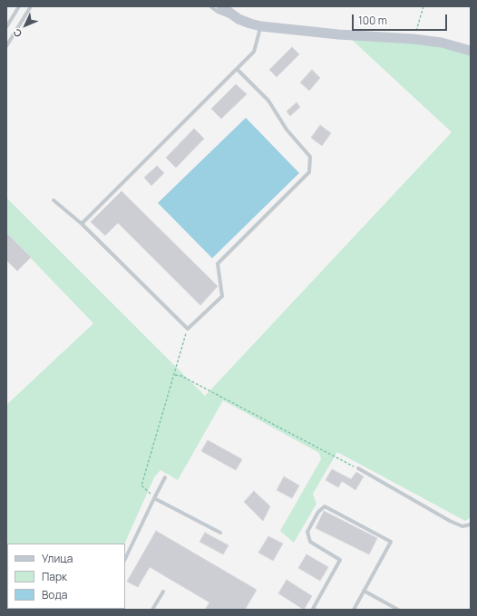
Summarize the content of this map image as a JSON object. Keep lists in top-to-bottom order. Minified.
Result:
{"legend":["Улица","Парк","Вода"],"scale_bar":"100 m","north":"bottom left"}
